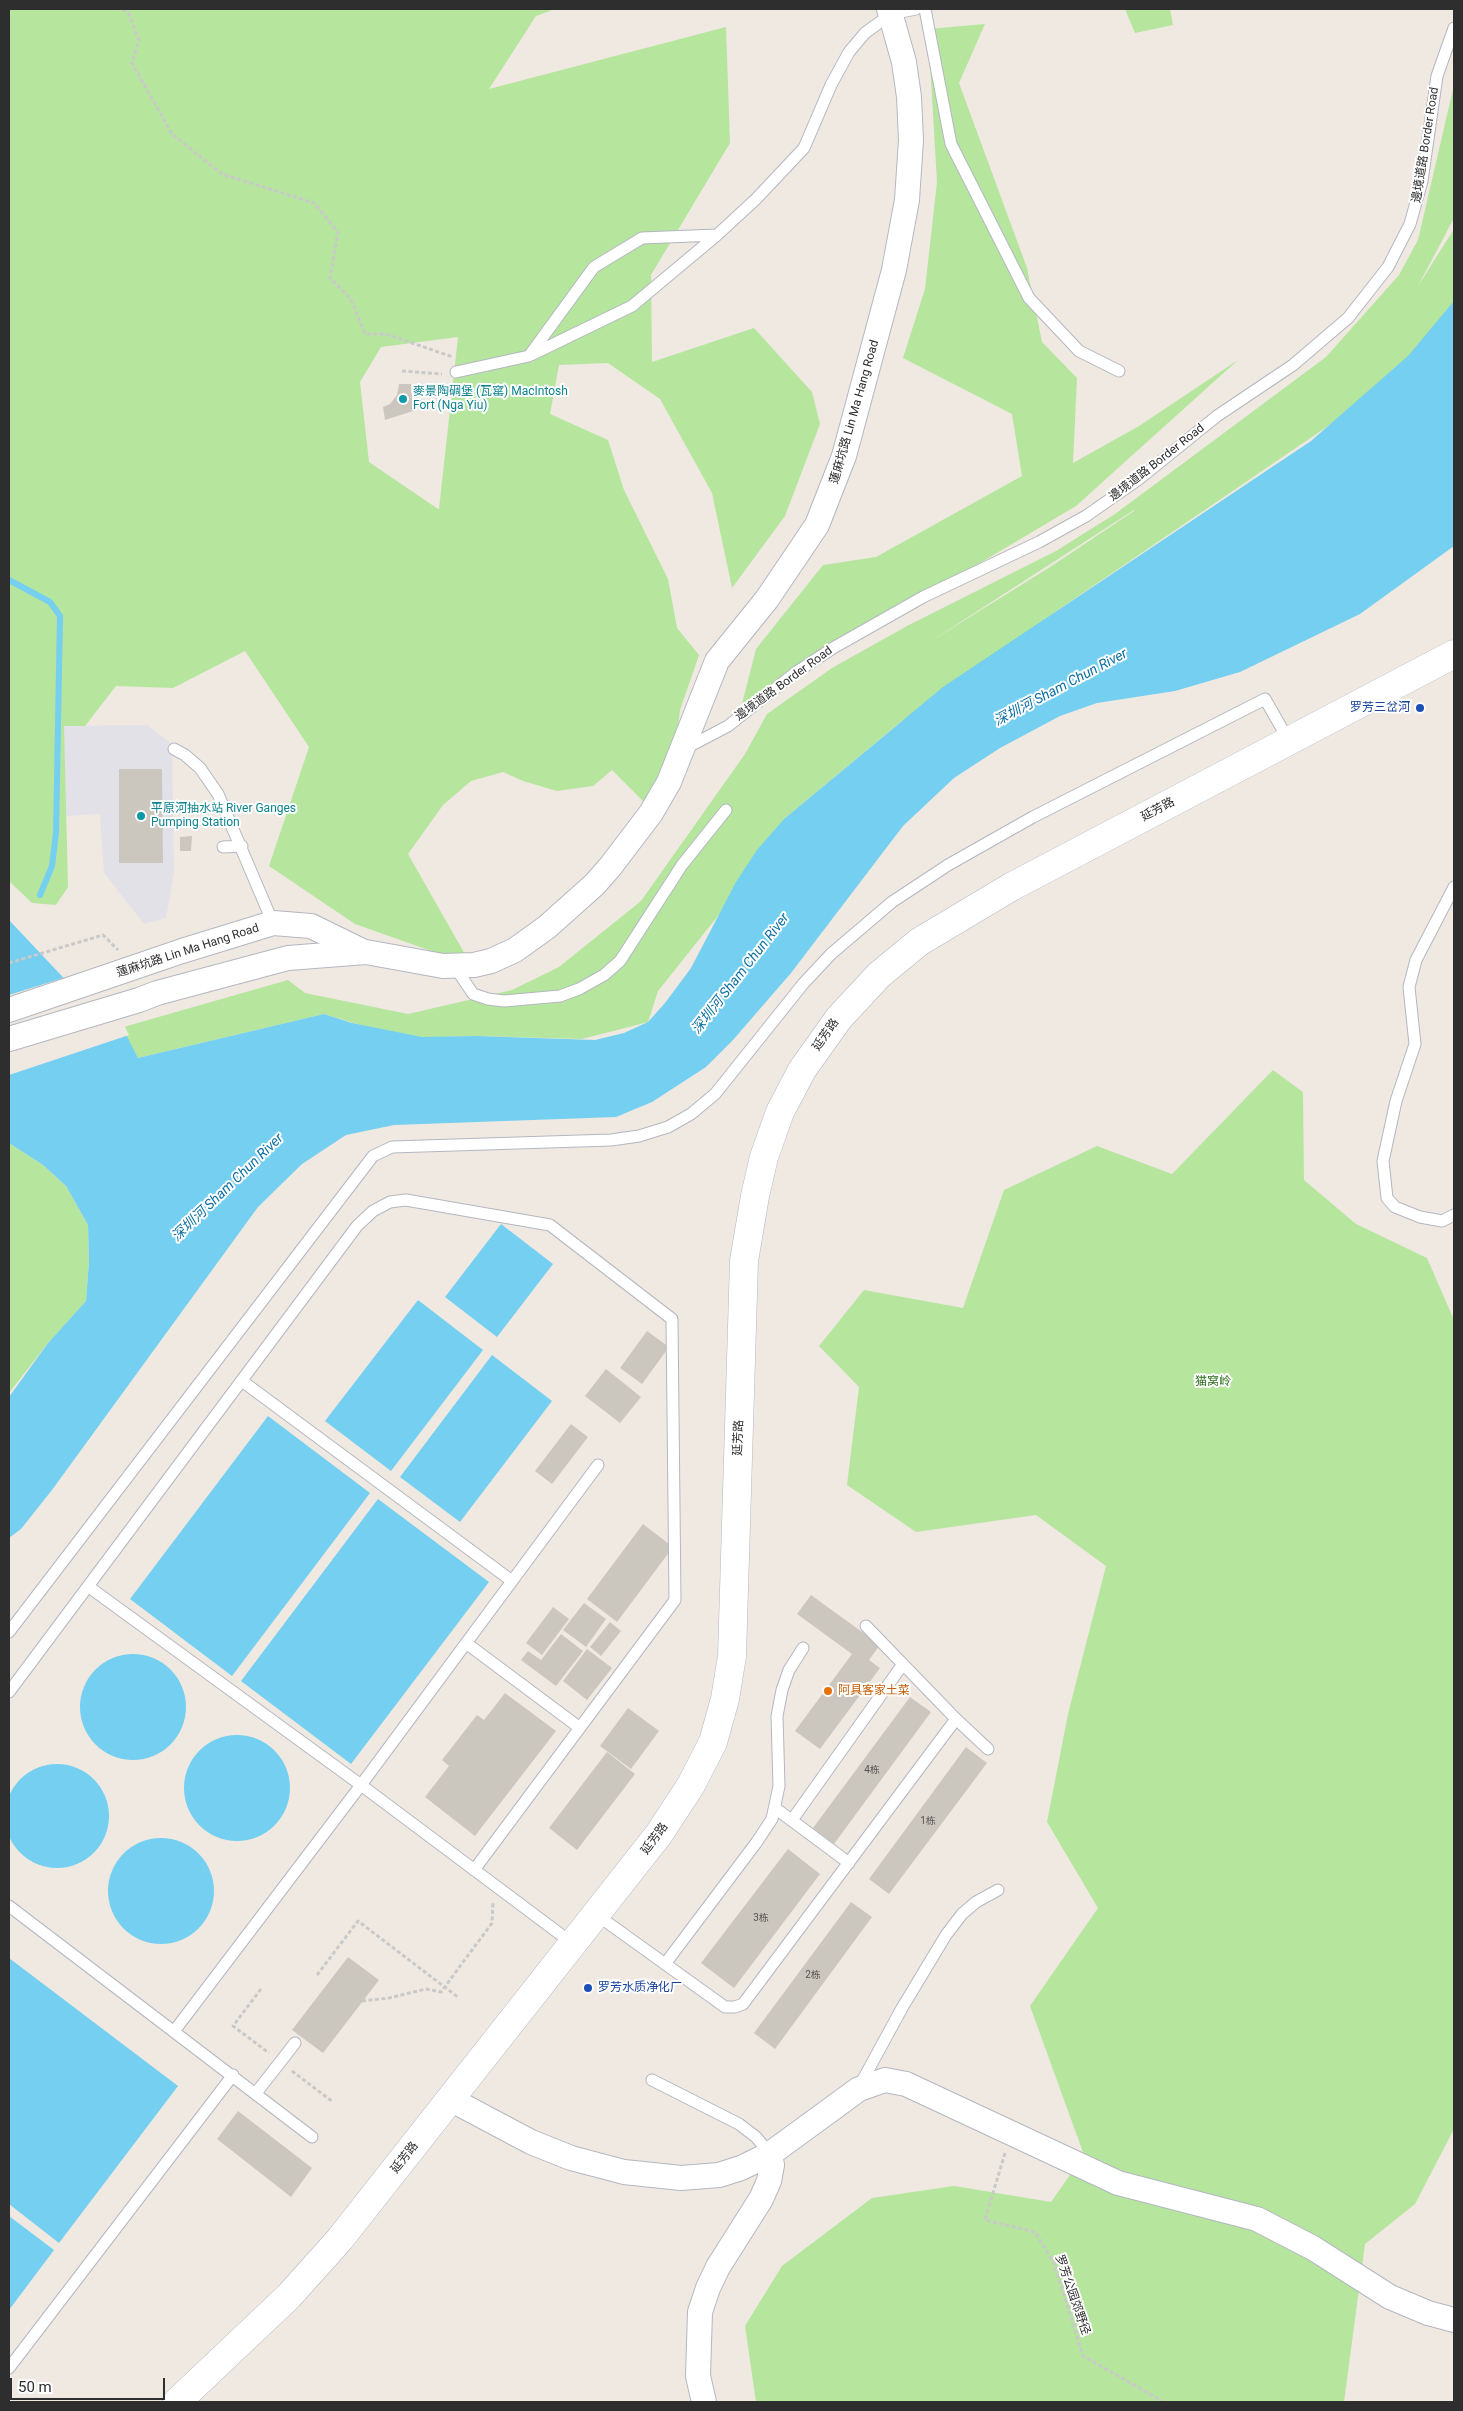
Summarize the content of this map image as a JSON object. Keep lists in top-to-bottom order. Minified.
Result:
{"streets":{"main road":["延芳路"],"street":["蓮麻坑路 Lin Ma Hang Road"],"lane":["邊境道路 Border Road"],"path":["罗芳公园郊野径"]},"crossings":[["邊境道路 Border Road","蓮麻坑路 Lin Ma Hang Road"]],"water":["深圳河 Sham Chun River"],"parks":["猫窝岭"],"places":["麥景陶碉堡 (瓦窰) MacIntosh Fort (Nga Yiu)","罗芳三岔河","平原河抽水站 River Ganges Pumping Station","阿具客家土菜","罗芳水质净化厂"],"house_numbers":["4栋","1栋","3栋","2栋"],"scale_bar":"50 m"}
